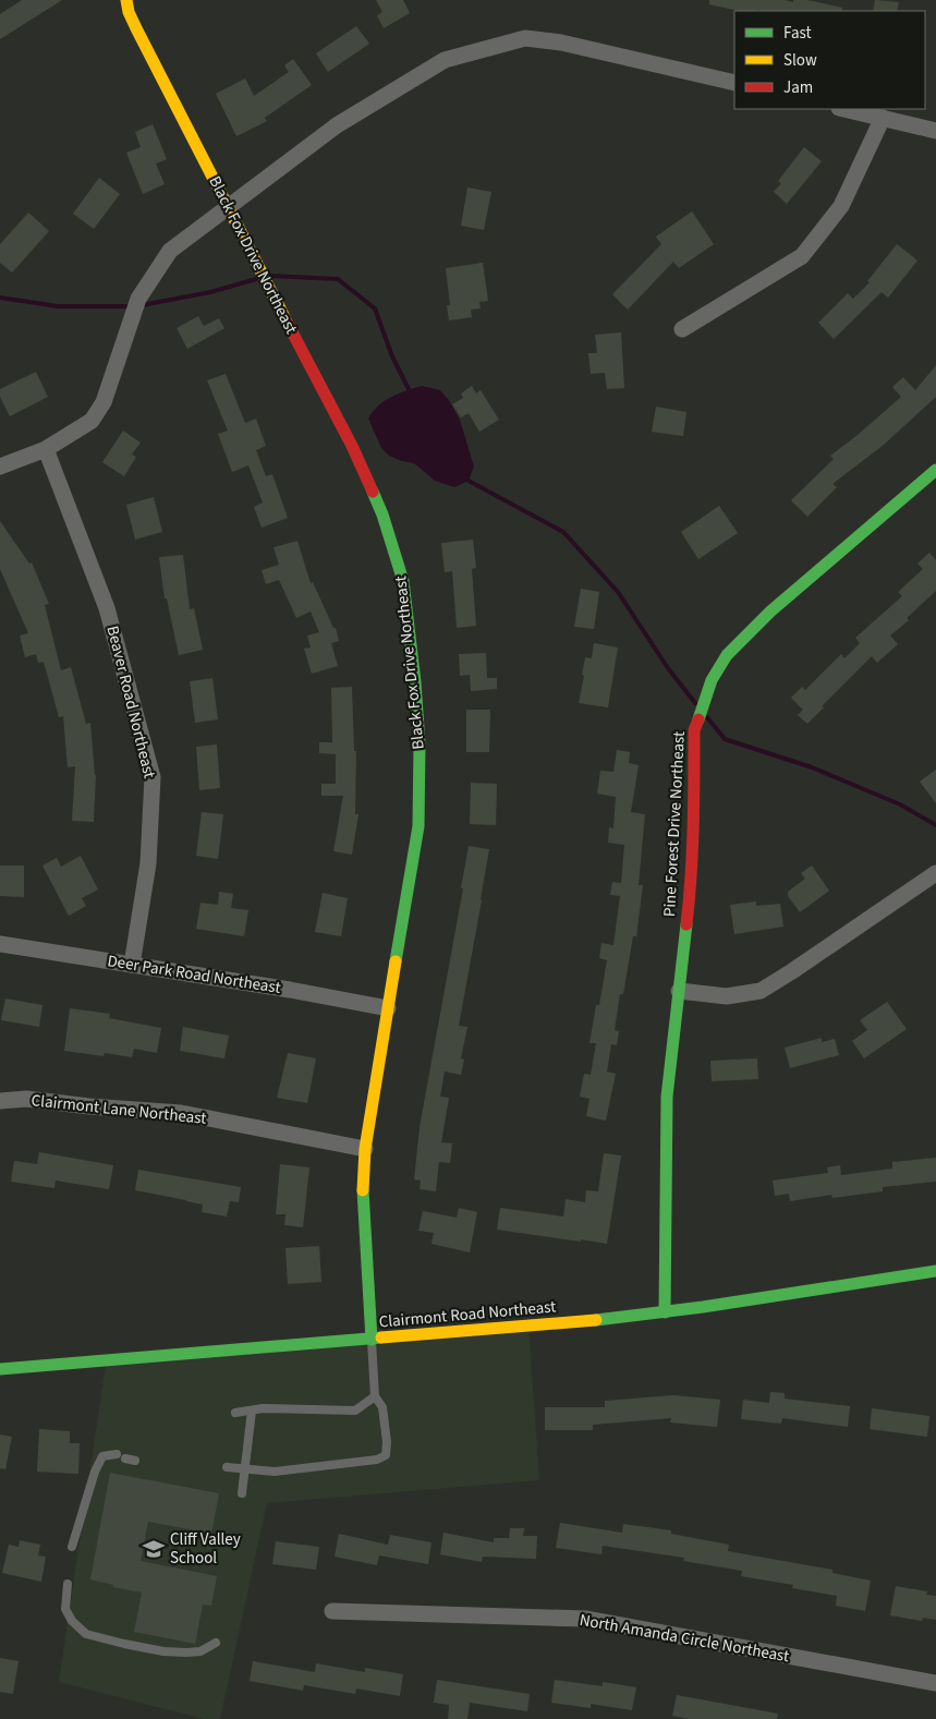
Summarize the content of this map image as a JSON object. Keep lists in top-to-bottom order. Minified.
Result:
{"streets":{"street":["Black Fox Drive Northeast","Beaver Road Northeast","Pine Forest Drive Northeast","Deer Park Road Northeast","Clairmont Lane Northeast","Clairmont Road Northeast","North Amanda Circle Northeast"]},"crossings":[["Black Fox Drive Northeast","Deer Park Road Northeast"],["Black Fox Drive Northeast","Clairmont Lane Northeast"],["Black Fox Drive Northeast","Clairmont Road Northeast"],["Beaver Road Northeast","Deer Park Road Northeast"],["Pine Forest Drive Northeast","Clairmont Road Northeast"]],"places":{"school or university":["Cliff Valley School"]},"legend":["Fast","Slow","Jam"]}
